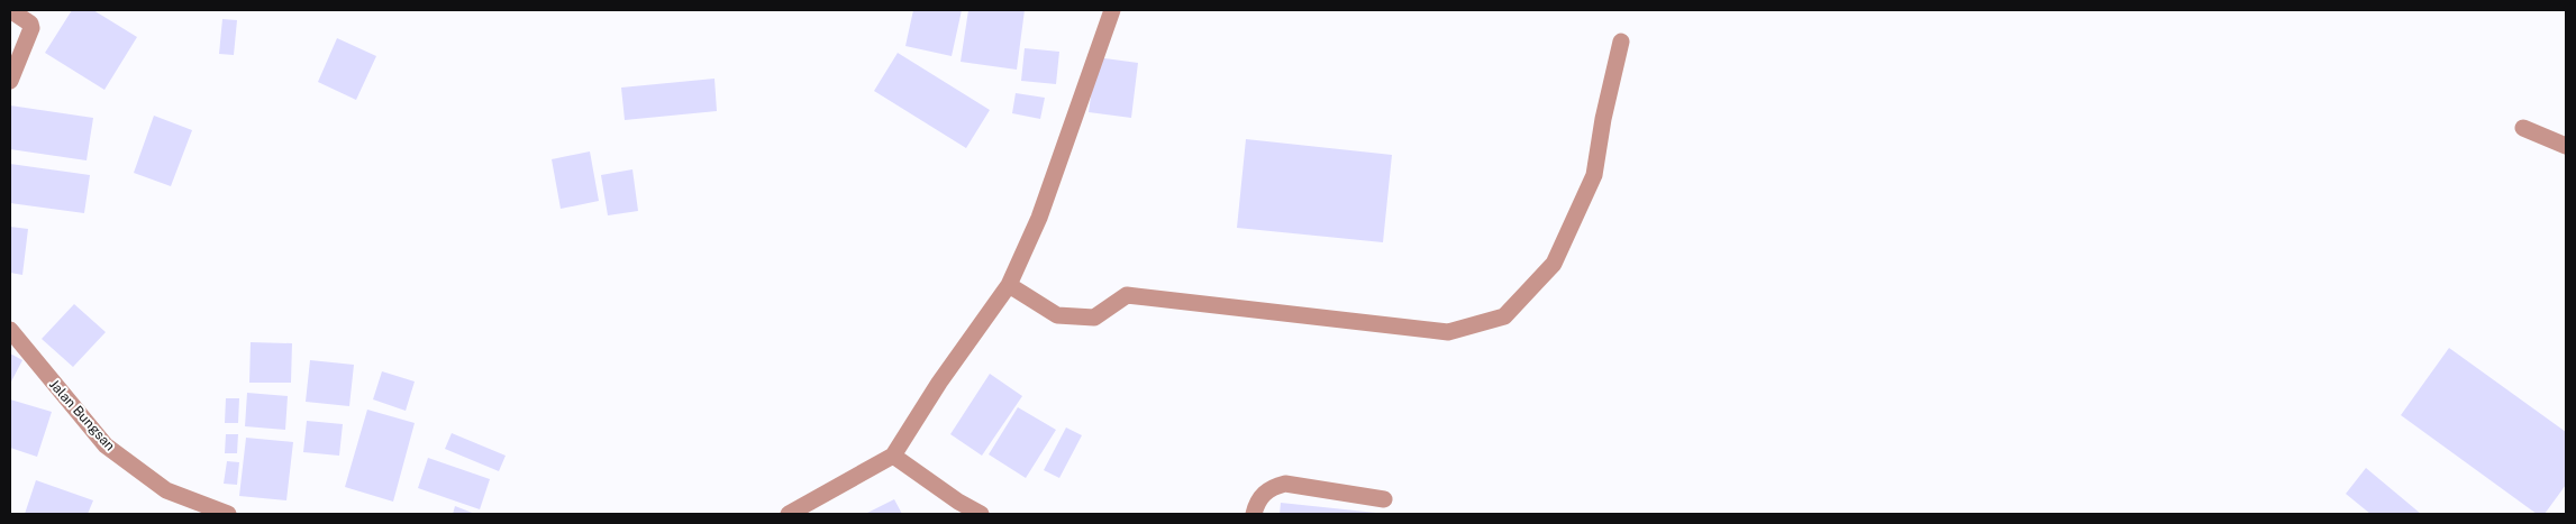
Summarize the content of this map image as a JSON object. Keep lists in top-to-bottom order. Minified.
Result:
{"streets":{"street":["Jalan Bungsan"]}}
